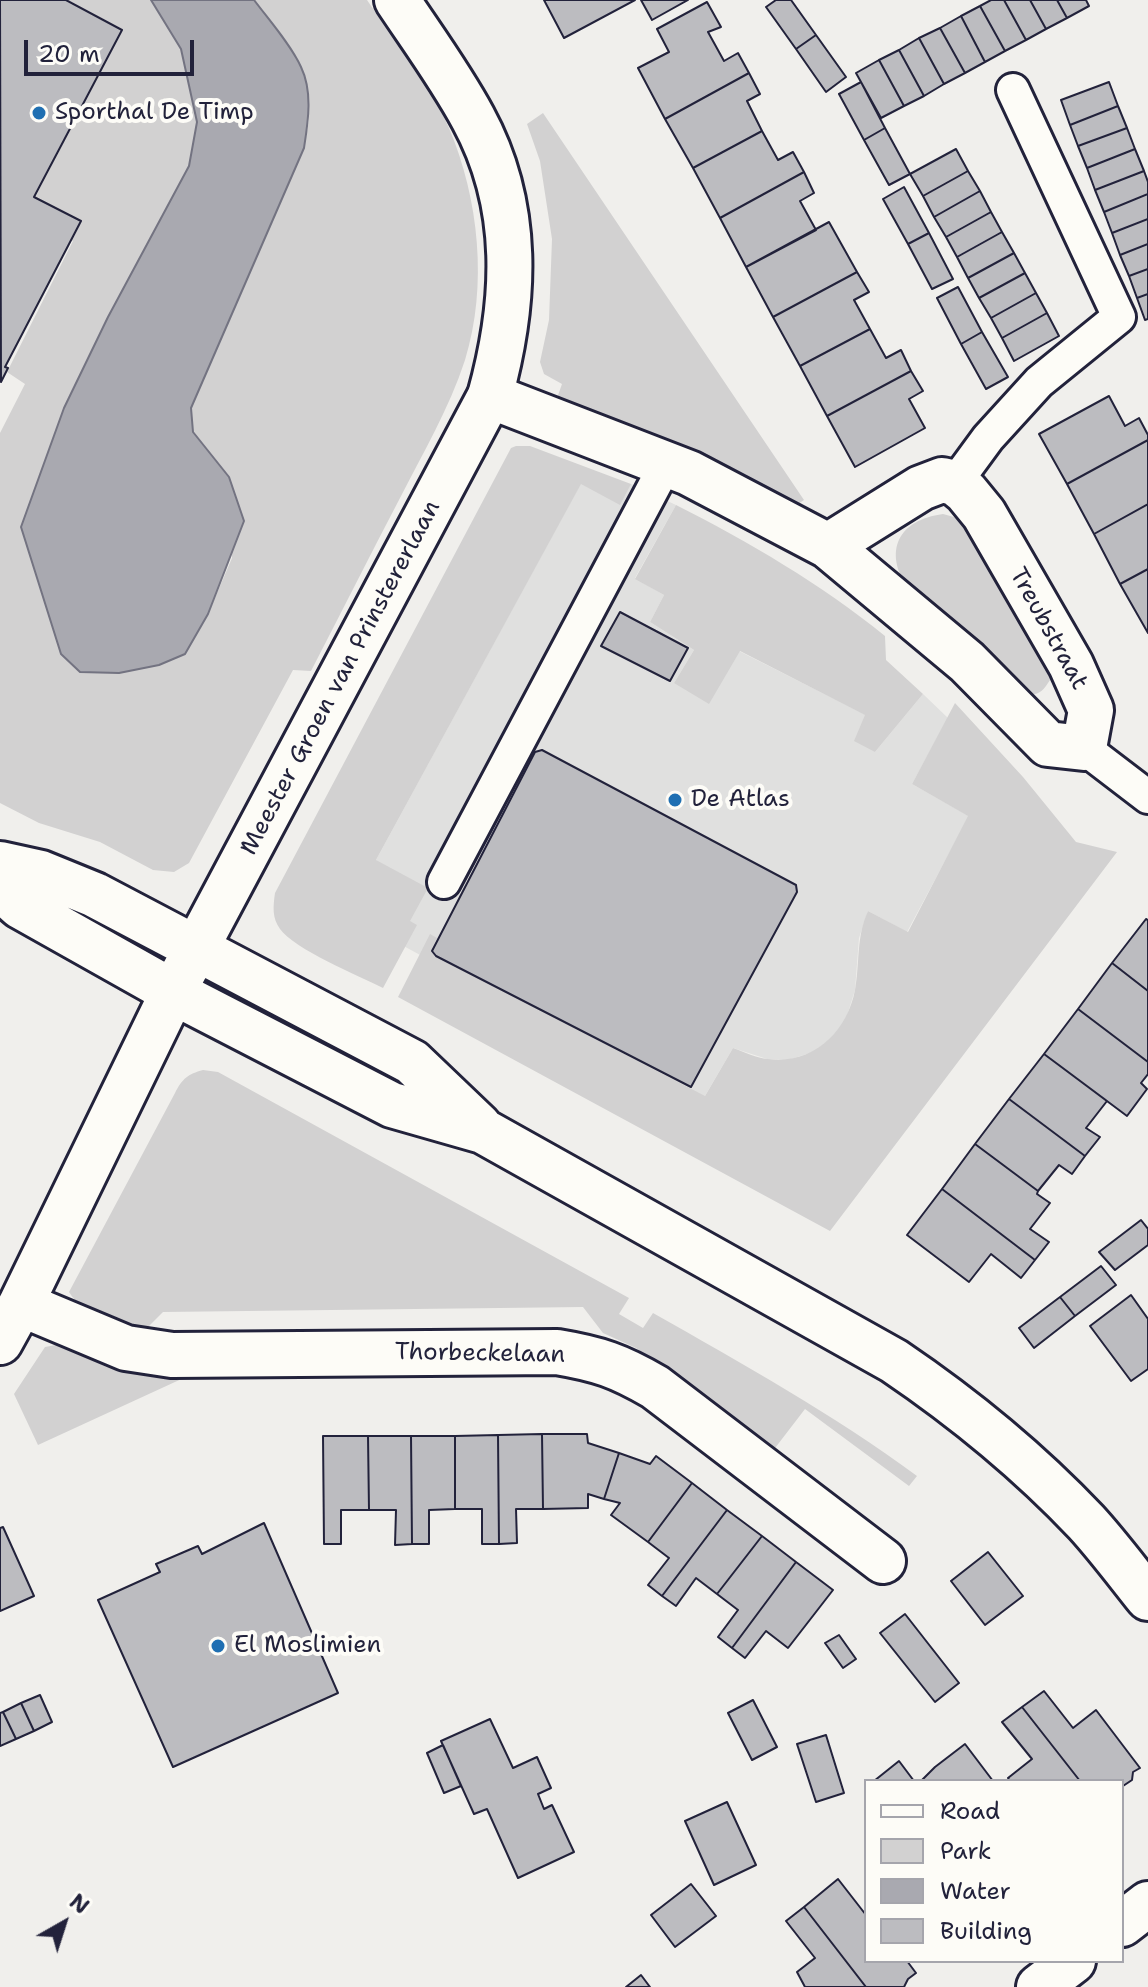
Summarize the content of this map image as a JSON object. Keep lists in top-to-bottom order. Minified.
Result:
{"streets":{"street":["Treubstraat","Meester Groen van Prinstererlaan","Thorbeckelaan"]},"crossings":[["Meester Groen van Prinstererlaan","Thorbeckelaan"]],"places":["Sporthal De Timp","De Atlas","El Moslimien"],"legend":["Road","Park","Water","Building"],"scale_bar":"20 m","north":"top right"}
